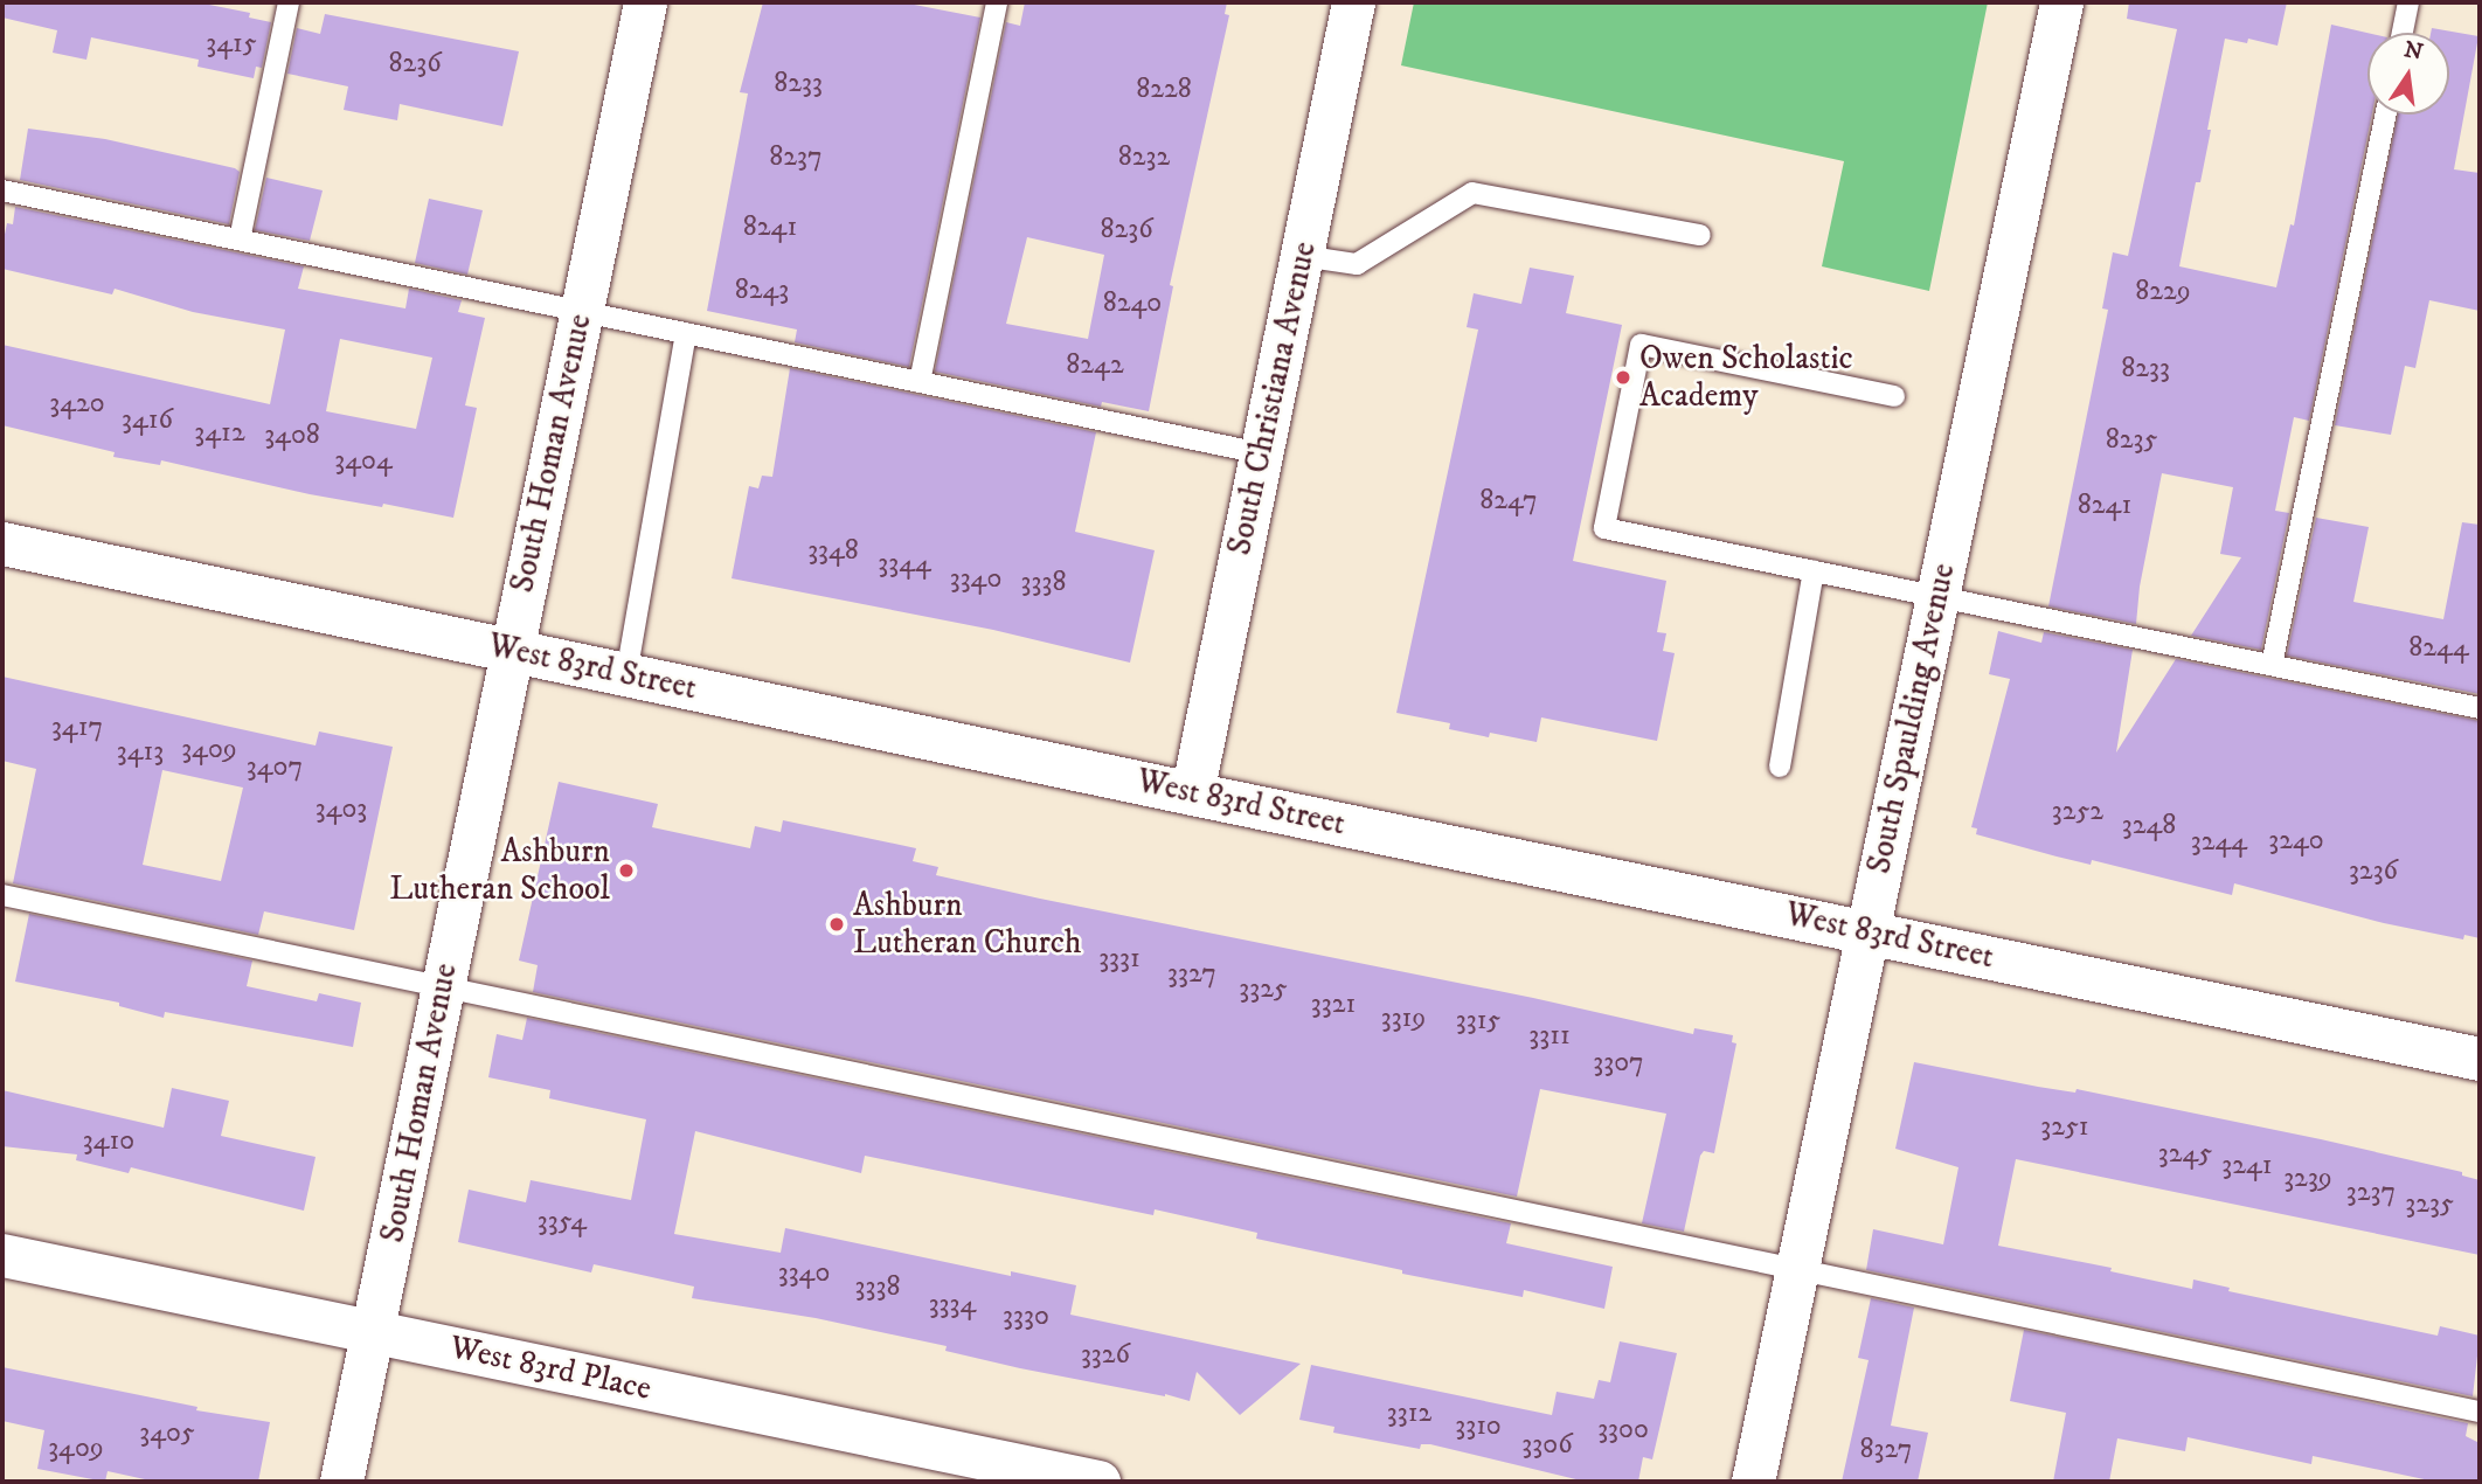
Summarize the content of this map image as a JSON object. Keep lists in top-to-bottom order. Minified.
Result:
{"streets":{"street":["South Christiana Avenue","South Homan Avenue","West 83rd Street","South Spaulding Avenue","West 83rd Place"]},"crossings":[["South Christiana Avenue","West 83rd Street"],["South Homan Avenue","West 83rd Street"],["South Homan Avenue","West 83rd Place"],["West 83rd Street","South Spaulding Avenue"]],"places":["Owen Scholastic Academy","Ashburn Lutheran School","Ashburn Lutheran Church"],"house_numbers":["3415","8236","8233","8228","8237","8232","8241","8236","8243","8229","8240","8242","8233","3420","3416","3412","3408","8235","3404","8247","8241","3348","3344","3340","3338","8244","3417","3409","3413","3407","3403","3252","3248","3240","3244","3236","3331","3327","3325","3321","3319","3315","3311","3307","3251","3410","3245","3241","3239","3237","3235","3354","3340","3338","3334","3330","3326","3312","3310","3300","3405","3306","3409","8327"],"north":"top"}
